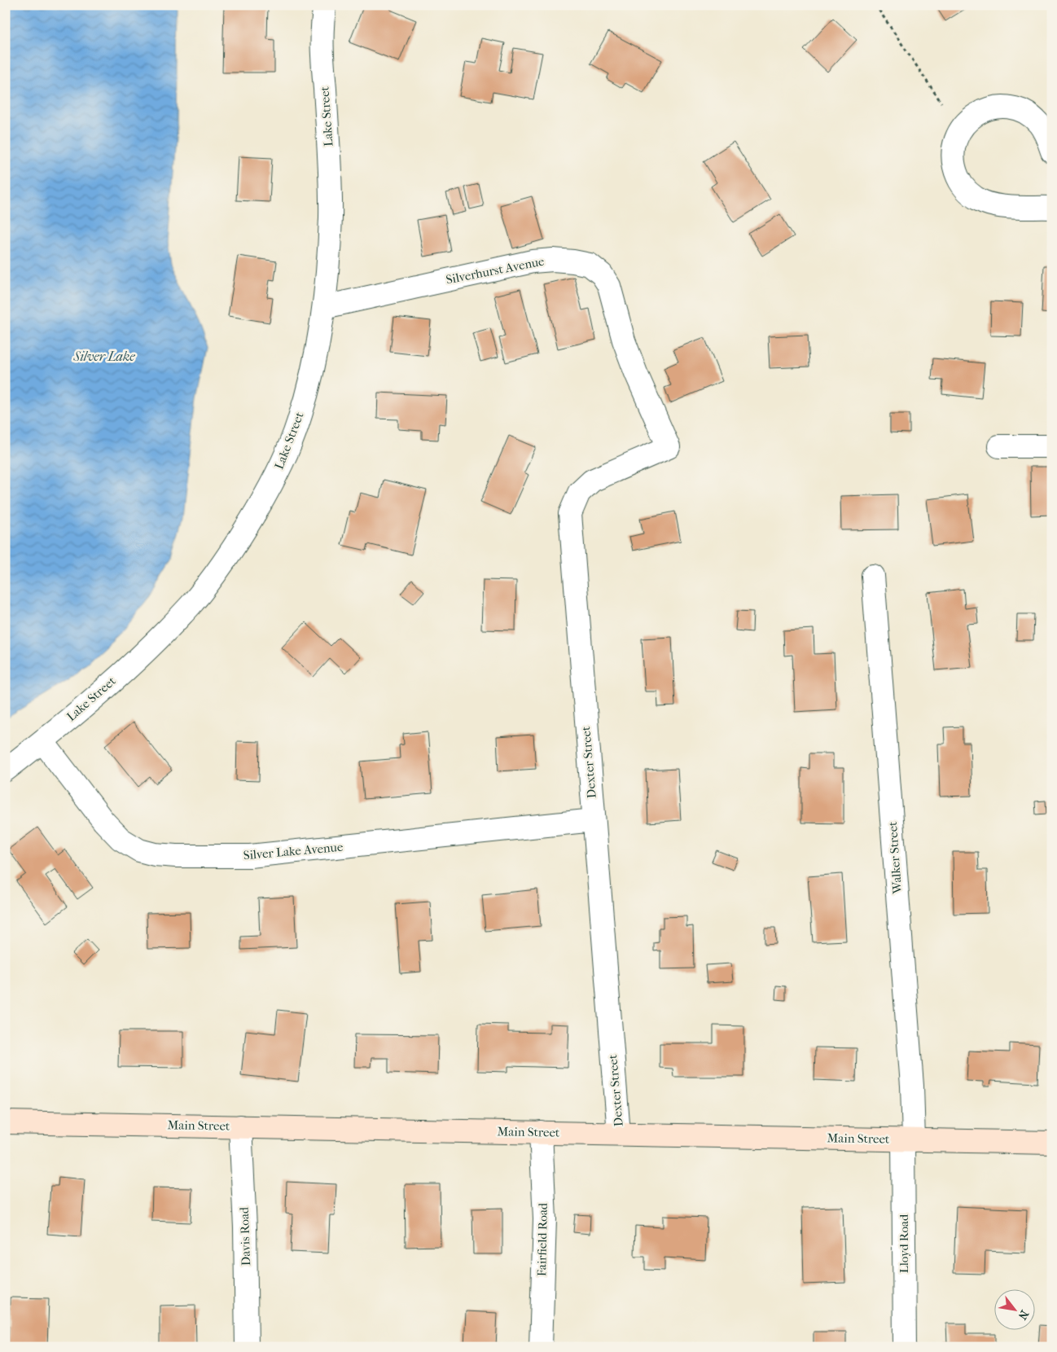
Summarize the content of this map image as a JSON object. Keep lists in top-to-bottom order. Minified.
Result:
{"streets":{"main road":["Main Street"],"street":["Lake Street","Silverhurst Avenue","Dexter Street","Silver Lake Avenue","Walker Street","Davis Road","Fairfield Road","Lloyd Road"]},"crossings":[["Lake Street","Silverhurst Avenue"],["Lake Street","Silver Lake Avenue"],["Silverhurst Avenue","Dexter Street"],["Dexter Street","Silver Lake Avenue"],["Dexter Street","Main Street"],["Walker Street","Main Street"],["Walker Street","Lloyd Road"],["Main Street","Davis Road"],["Main Street","Fairfield Road"],["Main Street","Lloyd Road"]],"water":["Silver Lake"],"north":"bottom right"}
